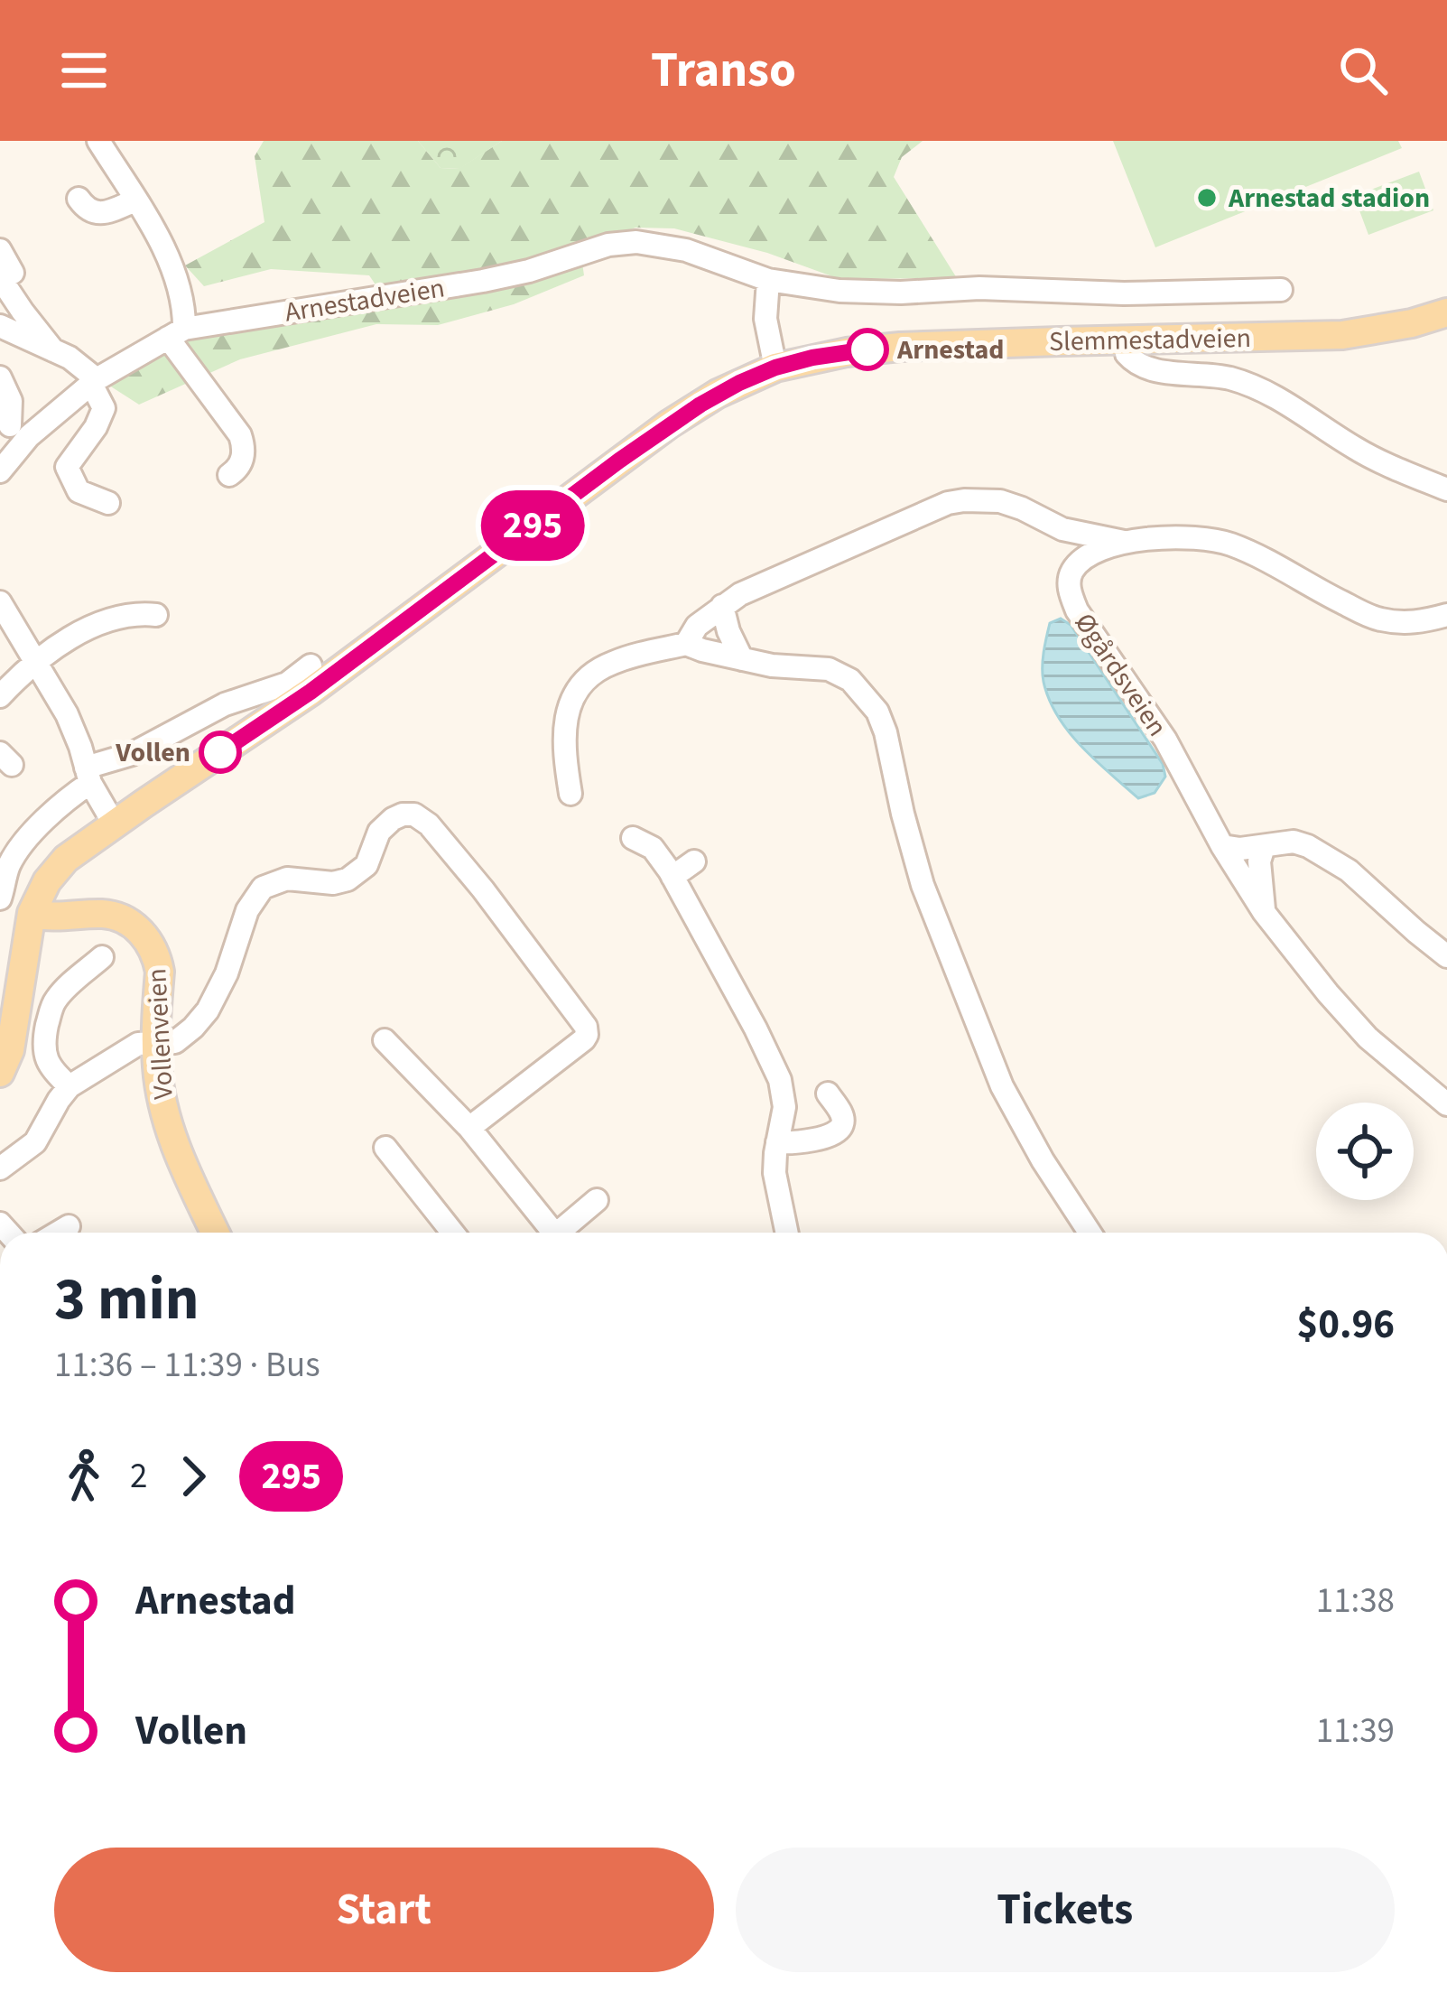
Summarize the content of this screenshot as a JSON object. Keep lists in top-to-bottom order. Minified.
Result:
{"streets":{"main road":["Slemmestadveien","Vollenveien"],"street":["Arnestadveien","Øgårdsveien"]},"crossings":[["Slemmestadveien","Vollenveien"]],"places":["Arnestad stadion","Arnestad","Vollen"],"lines":["bus line 295"],"page":{"header":"Transo","on_map":"295","heading":["3 min","11:36 – 11:39 · Bus","$0.96"],"legs":["2","295"],"list":[{"name":"Arnestad","value":"11:38"},{"name":"Vollen","value":"11:39"}],"buttons":["Start","Tickets"]}}
